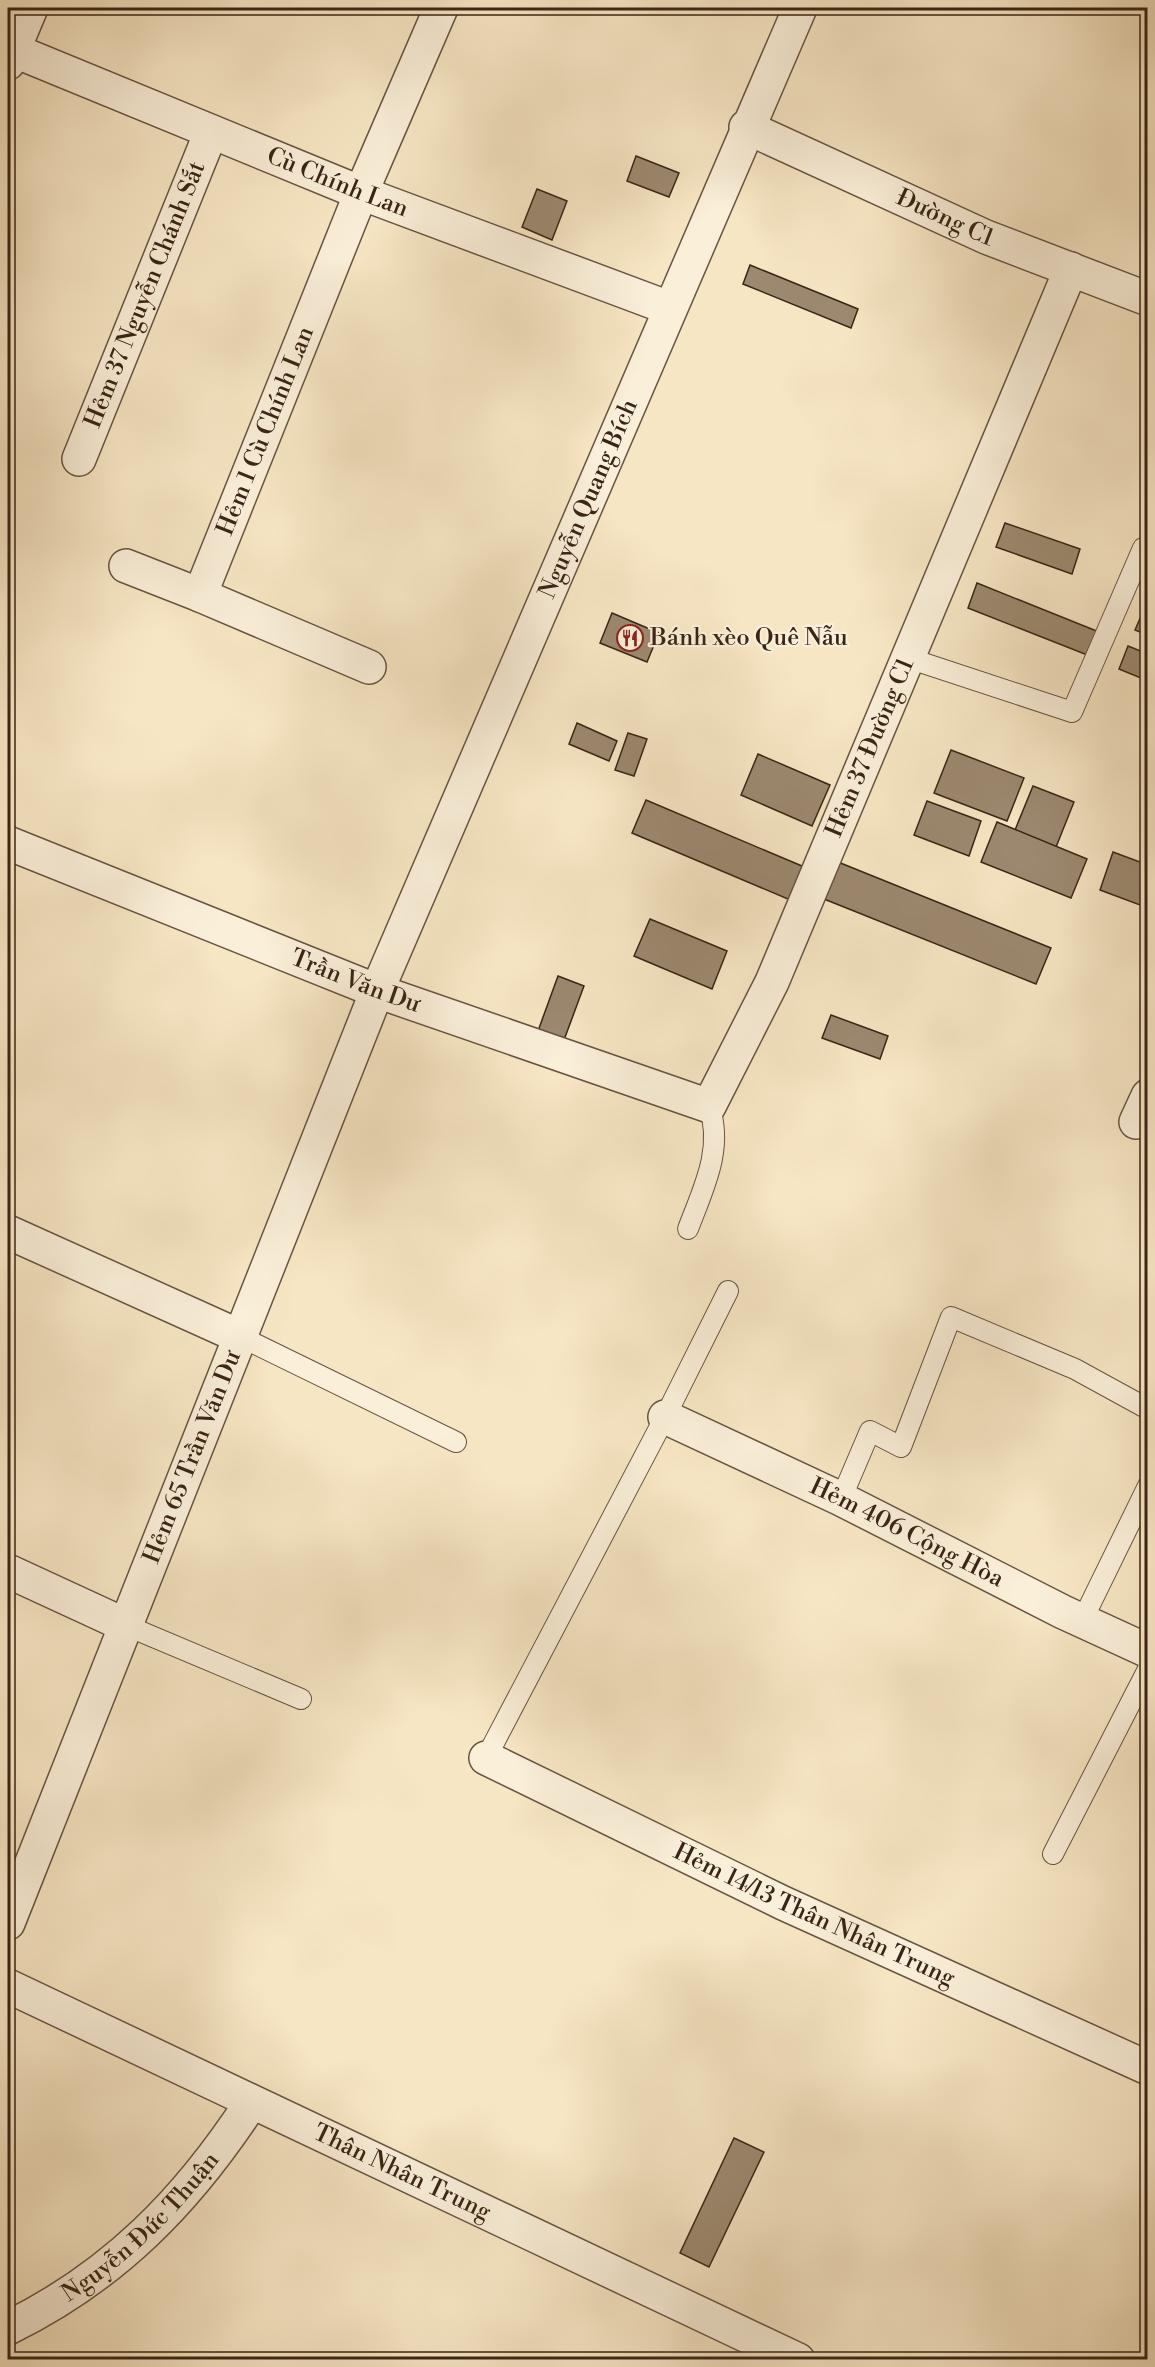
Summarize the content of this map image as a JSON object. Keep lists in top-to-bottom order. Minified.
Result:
{"streets":{"street":["Cù Chính Lan","Đường C1","Hẻm 37 Nguyễn Chánh Sắt","Hẻm 1 Cù Chính Lan","Nguyễn Quang Bích","Hẻm 37 Đường C1","Trần Văn Dư","Hẻm 65 Trần Văn Dư","Hẻm 406 Cộng Hòa","Hẻm 14/13 Thân Nhân Trung","Thân Nhân Trung","Nguyễn Đức Thuận"]},"crossings":[["Cù Chính Lan","Hẻm 37 Nguyễn Chánh Sắt"],["Cù Chính Lan","Hẻm 1 Cù Chính Lan"],["Cù Chính Lan","Nguyễn Quang Bích"],["Đường C1","Nguyễn Quang Bích"],["Đường C1","Hẻm 37 Đường C1"],["Nguyễn Quang Bích","Trần Văn Dư"],["Nguyễn Quang Bích","Hẻm 65 Trần Văn Dư"],["Hẻm 37 Đường C1","Trần Văn Dư"],["Trần Văn Dư","Hẻm 65 Trần Văn Dư"],["Thân Nhân Trung","Nguyễn Đức Thuận"]],"places":{"restaurant":["Bánh xèo Quê Nẫu"]}}
